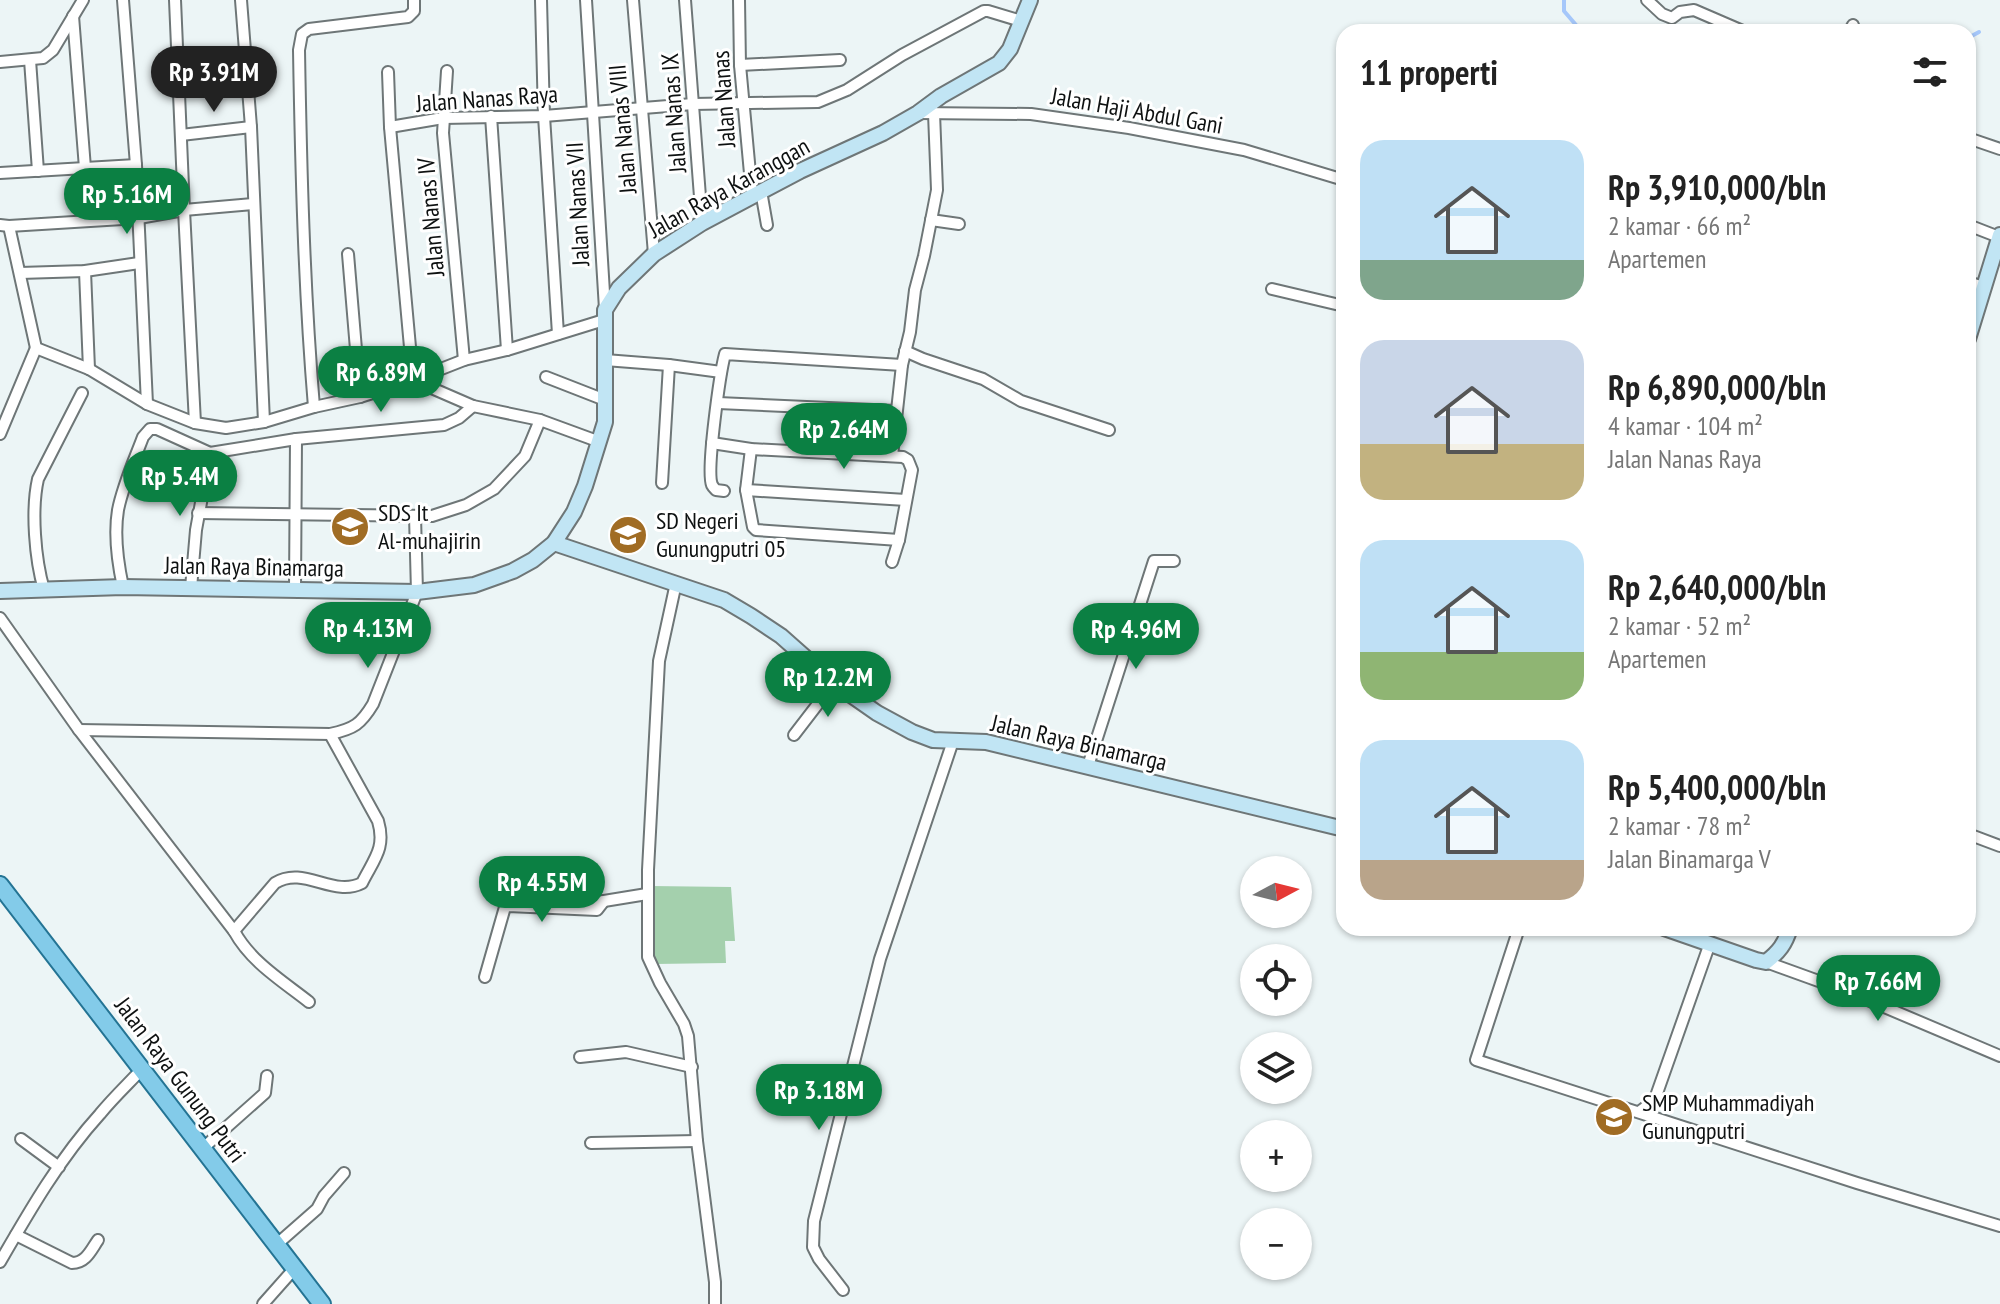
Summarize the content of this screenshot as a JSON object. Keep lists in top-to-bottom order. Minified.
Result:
{"streets":{"main road":["Jalan Raya Gunung Putri"],"street":["Jalan Nanas Raya","Jalan Nanas","Jalan Haji Abdul Gani","Jalan Nanas IX","Jalan Nanas VIII","Jalan Raya Karanggan","Jalan Nanas VII","Jalan Nanas IV","Jalan Raya Binamarga"]},"crossings":[["Jalan Nanas Raya","Jalan Nanas"],["Jalan Nanas Raya","Jalan Nanas IX"],["Jalan Nanas Raya","Jalan Nanas VIII"],["Jalan Nanas Raya","Jalan Raya Karanggan"],["Jalan Nanas Raya","Jalan Nanas VII"],["Jalan Nanas Raya","Jalan Nanas IV"],["Jalan Nanas","Jalan Raya Karanggan"],["Jalan Haji Abdul Gani","Jalan Raya Karanggan"],["Jalan Nanas IX","Jalan Raya Karanggan"],["Jalan Nanas VIII","Jalan Raya Karanggan"],["Jalan Raya Karanggan","Jalan Nanas VII"]],"places":{"school or university":["SDS It Al-muhajirin","SD Negeri Gunungputri 05","SMP Muhammadiyah Gunungputri"]},"north":"right","page":{"heading":"11 properti","price":["Rp 3.91M","Rp 5.16M","Rp 6.89M","Rp 2.64M","Rp 5.4M","Rp 4.13M","Rp 4.96M","Rp 12.2M","Rp 4.55M","Rp 7.66M","Rp 3.18M"],"list":[{"name":"Rp 3,910,000/bln","note":"2 kamar · 66 m² · Apartemen"},{"name":"Rp 6,890,000/bln","note":"4 kamar · 104 m² · Jalan Nanas Raya"},{"name":"Rp 2,640,000/bln","note":"2 kamar · 52 m² · Apartemen"},{"name":"Rp 5,400,000/bln","note":"2 kamar · 78 m² · Jalan Binamarga V"}],"map_buttons":["+","−"]}}
